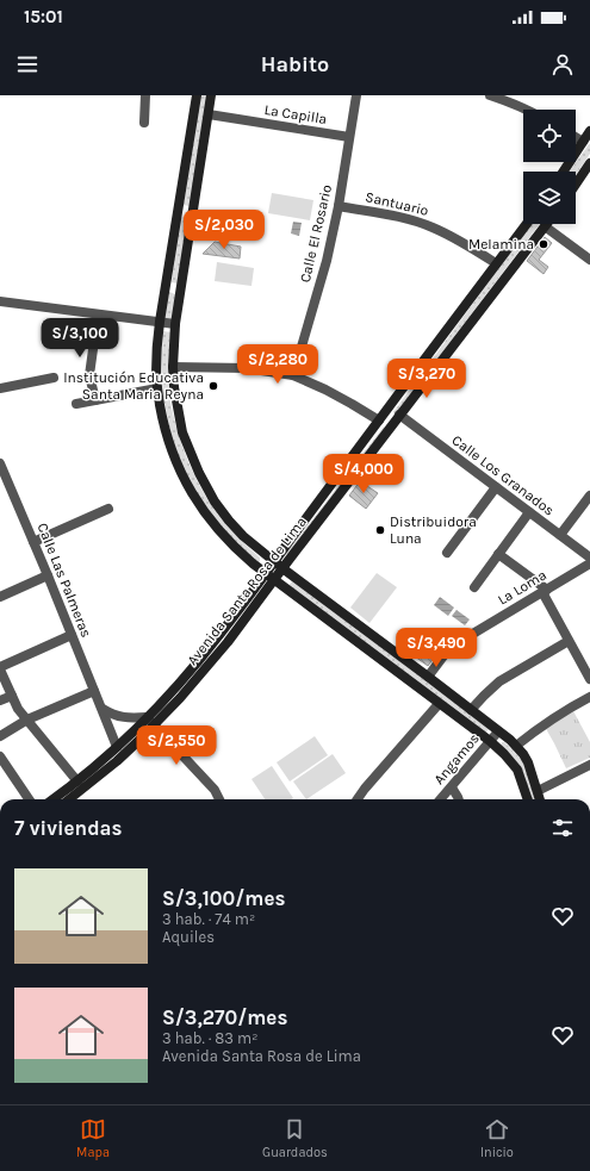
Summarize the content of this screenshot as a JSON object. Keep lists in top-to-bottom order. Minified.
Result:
{"streets":{"main road":["Avenida Santa Rosa de Lima"],"street":["La Capilla","Santuario","Calle El Rosario","Calle Los Granados","Calle Las Palmeras","La Loma","Angamos"]},"crossings":[["La Capilla","Calle El Rosario"],["Santuario","Calle El Rosario"],["Santuario","Avenida Santa Rosa de Lima"],["Calle Los Granados","Avenida Santa Rosa de Lima"],["Calle Las Palmeras","Avenida Santa Rosa de Lima"]],"places":["Melamina","Institución Educativa Santa Maria Reyna","Distribuidora Luna"],"page":{"status":"15:01","header":"Habito","price":["S/2,030","S/3,100","S/2,280","S/3,270","S/4,000","S/3,490","S/2,550"],"heading":"7 viviendas","list":[{"name":"S/3,100/mes","note":"3 hab. · 74 m² · Aquiles"},{"name":"S/3,270/mes","note":"3 hab. · 83 m² · Avenida Santa Rosa de Lima"}],"tabs":["Mapa","Guardados","Inicio"]}}
